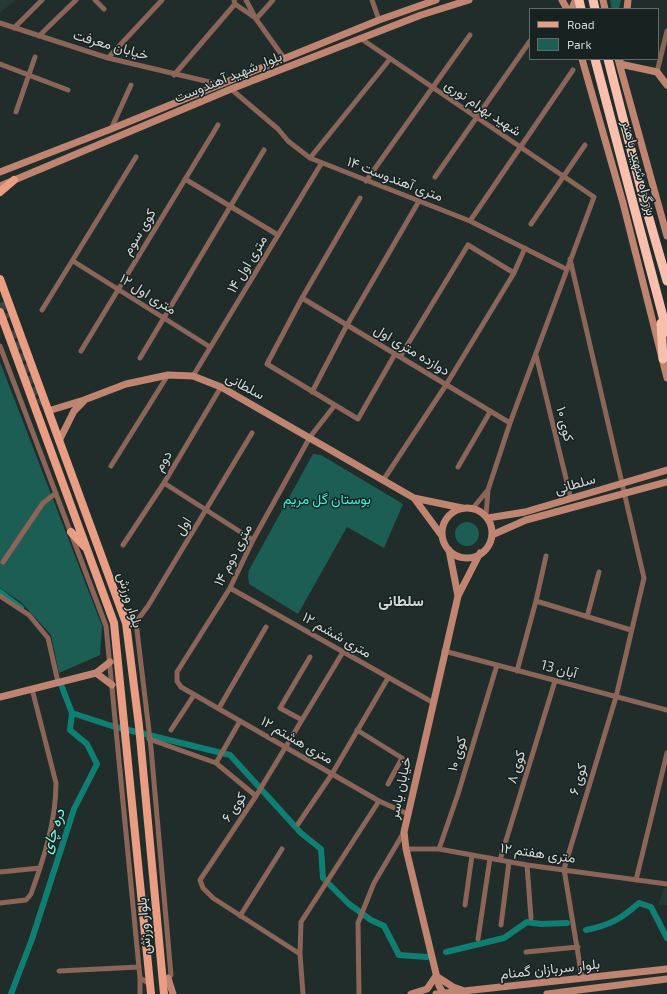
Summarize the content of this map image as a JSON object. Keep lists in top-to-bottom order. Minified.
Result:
{"streets":{"highway":["بزرگراه شهید باهنر"],"main road":["بلوار شهید آهندوست","سلطانی","بلوار ورزش","خیابان یاسر","بلوار سربازان گمنام"],"street":["خیابان معرفت","شهید بهرام نوری","۱۴ متری آهندوست","کوی سوم","۱۴ متری اول","۱۲ متری اول","دوازده متری اول","کوی ۱۰","دوم","اول","۱۴ متری دوم","۱۲ متری ششم","13 آبان","۱۲ متری هشتم","کوی ۸","کوی ۶","۱۲ متری هفتم"]},"crossings":[["خیابان معرفت","بلوار شهید آهندوست"],["بلوار شهید آهندوست","شهید بهرام نوری"],["بلوار شهید آهندوست","۱۴ متری آهندوست"],["۱۴ متری آهندوست","۱۴ متری اول"],["کوی سوم","۱۲ متری اول"],["۱۴ متری اول","۱۲ متری اول"],["۱۴ متری اول","سلطانی"],["سلطانی","کوی ۱۰"],["سلطانی","دوم"],["سلطانی","۱۴ متری دوم"],["سلطانی","بلوار ورزش"],["سلطانی","کوی ۶"],["سلطانی","خیابان یاسر"],["کوی ۱۰","13 آبان"],["کوی ۱۰","۱۲ متری هفتم"],["۱۴ متری دوم","۱۲ متری ششم"],["۱۴ متری دوم","۱۲ متری هشتم"],["۱۲ متری ششم","کوی ۶"],["۱۲ متری ششم","خیابان یاسر"],["13 آبان","کوی ۸"],["13 آبان","کوی ۶"],["13 آبان","خیابان یاسر"],["۱۲ متری هشتم","کوی ۶"],["۱۲ متری هشتم","خیابان یاسر"],["کوی ۸","۱۲ متری هفتم"],["کوی ۶","۱۲ متری هفتم"],["خیابان یاسر","۱۲ متری هفتم"],["خیابان یاسر","بلوار سربازان گمنام"]],"districts":["سلطانی"],"water":["دره چای"],"parks":["بوستان گل مریم"],"legend":["Road","Park"]}
